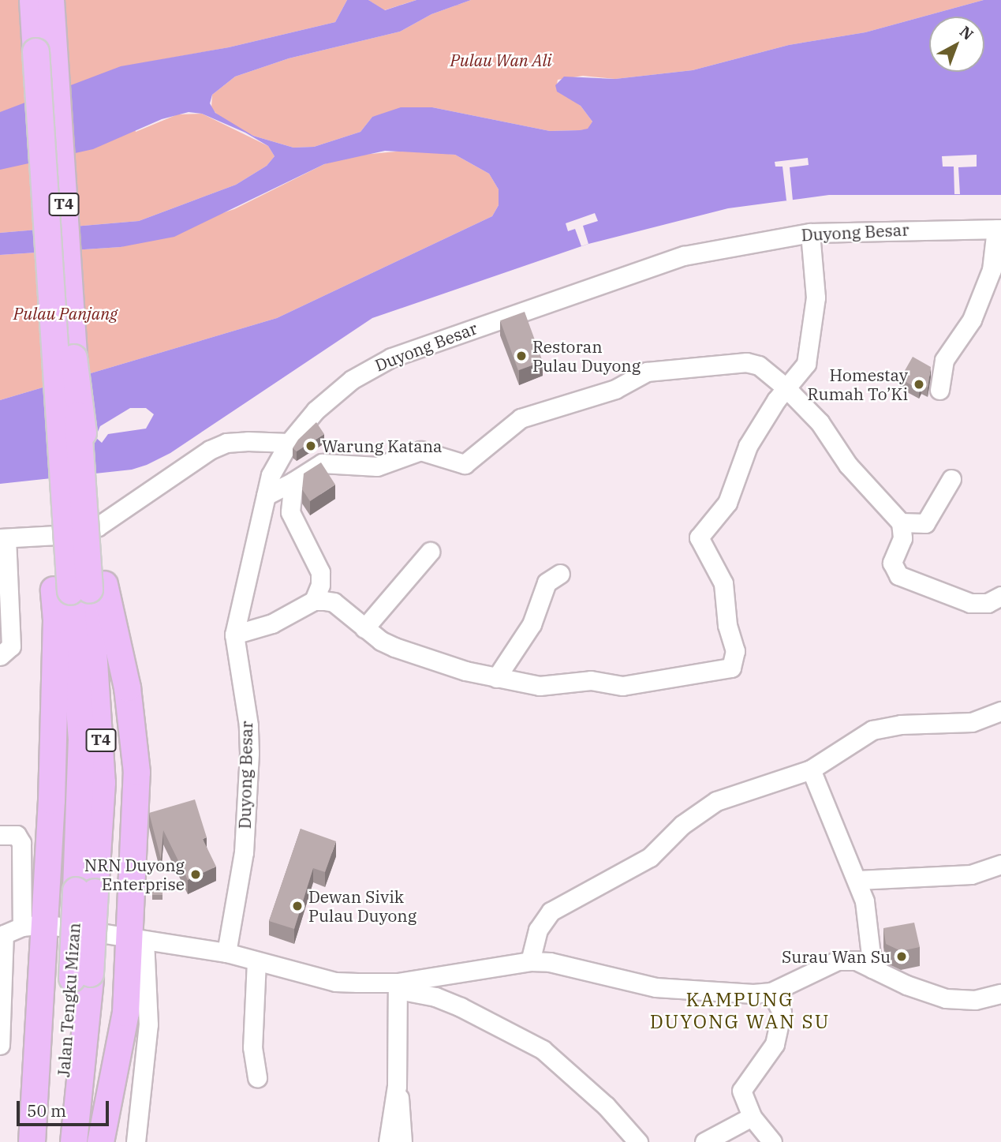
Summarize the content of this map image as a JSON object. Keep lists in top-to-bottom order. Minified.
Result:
{"streets":{"highway":["T4","Jalan Tengku Mizan"],"street":["Duyong Besar"]},"crossings":[["T4","Jalan Tengku Mizan"]],"districts":["KAMPUNG DUYONG WAN SU"],"parks":["Pulau Wan Ali","Pulau Panjang"],"places":["Restoran Pulau Duyong","Homestay Rumah To’Ki","Warung Katana","NRN Duyong Enterprise","Dewan Sivik Pulau Duyong","Surau Wan Su"],"scale_bar":"50 m","north":"top right"}
